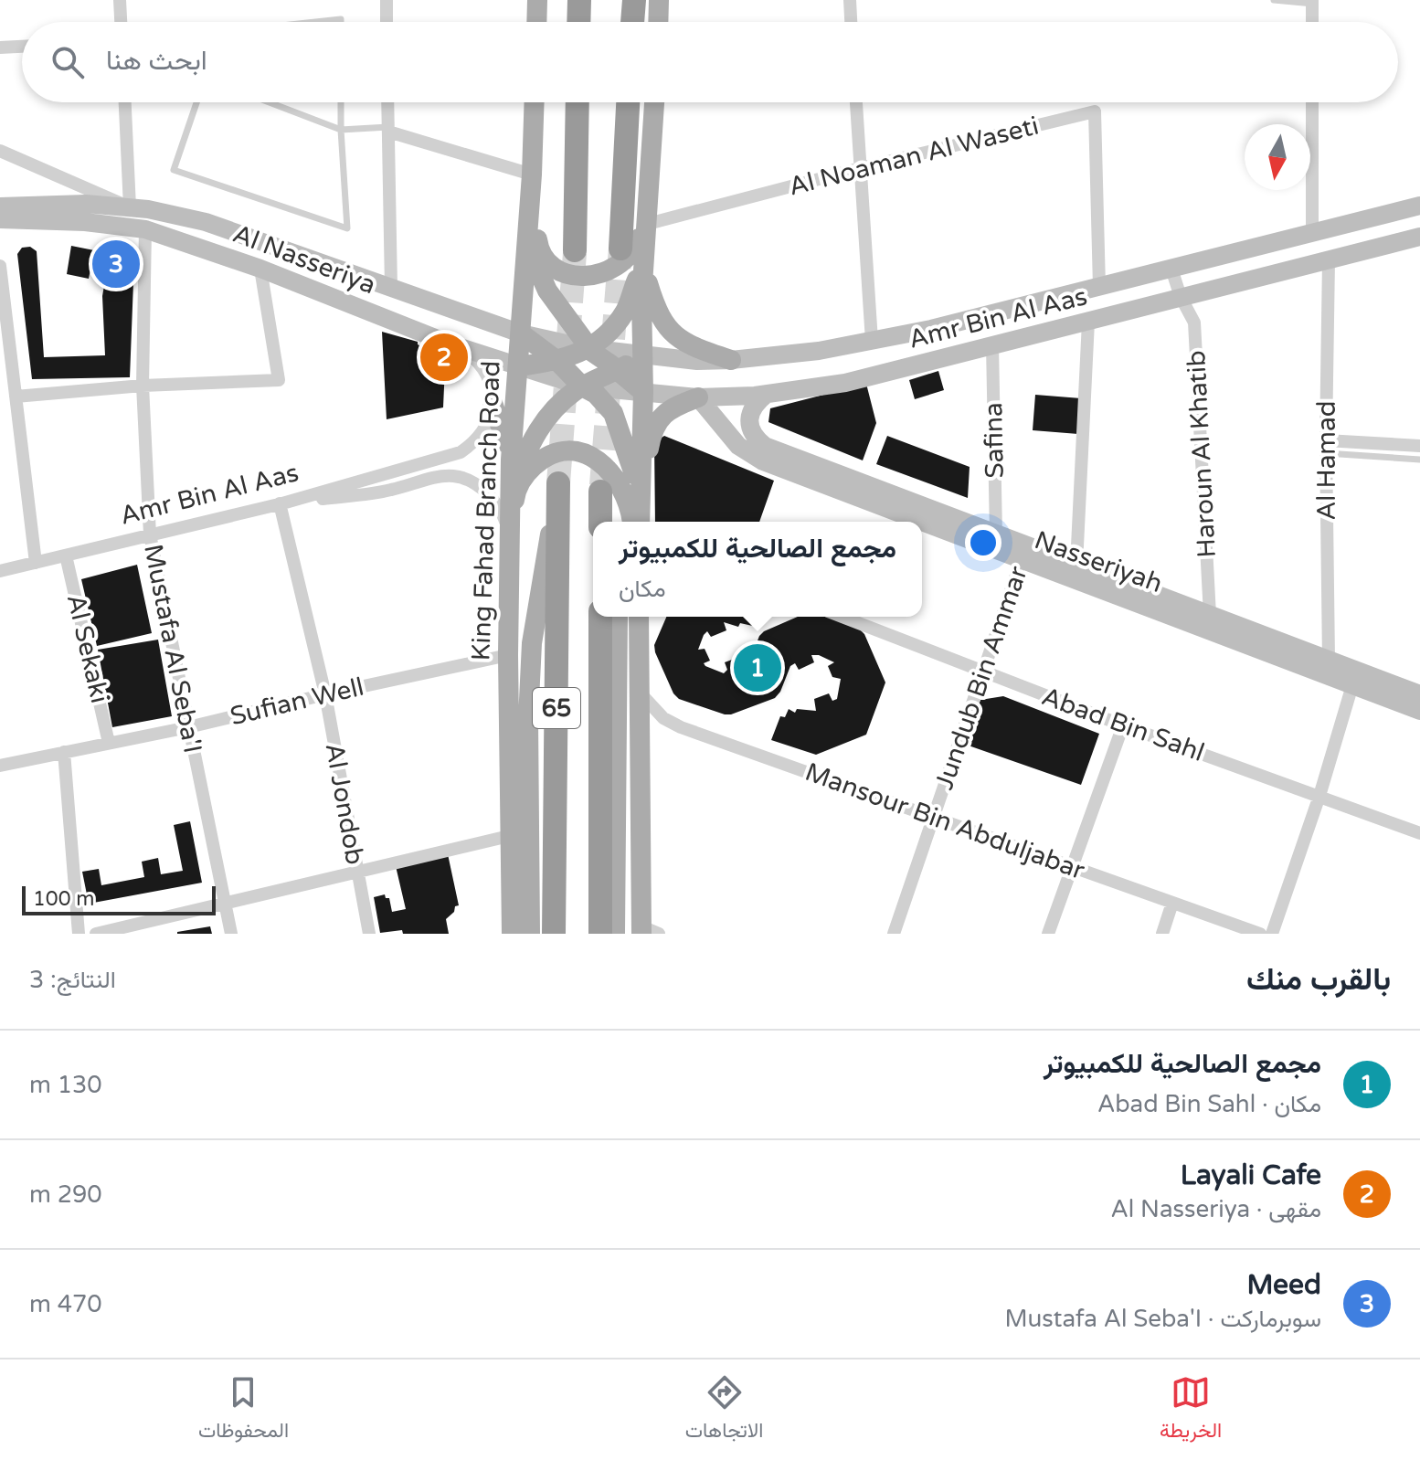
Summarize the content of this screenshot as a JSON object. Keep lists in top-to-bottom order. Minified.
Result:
{"streets":{"highway":["65"],"main road":["Al Nasseriya","Amr Bin Al Aas","King Fahad Branch Road","Nasseriyah"],"street":["Al Noaman Al Waseti","Safina","Haroun Al Khatib","Al Hamad","Al Sekaki","Mustafa Al Seba'I","Jundub Bin Ammar","Sufian Well","Abad Bin Sahl","Al Jondob","Mansour Bin Abduljabar"]},"crossings":[["Al Noaman Al Waseti","Amr Bin Al Aas"],["Al Nasseriya","Amr Bin Al Aas"],["Al Nasseriya","King Fahad Branch Road"],["Al Nasseriya","Mustafa Al Seba'I"],["Amr Bin Al Aas","Safina"],["Amr Bin Al Aas","Haroun Al Khatib"],["Amr Bin Al Aas","Al Hamad"],["Amr Bin Al Aas","Nasseriyah"],["Amr Bin Al Aas","Al Sekaki"],["Amr Bin Al Aas","Mustafa Al Seba'I"],["Amr Bin Al Aas","Al Jondob"],["Safina","Nasseriyah"],["Haroun Al Khatib","Nasseriyah"],["Al Hamad","Nasseriyah"],["King Fahad Branch Road","Sufian Well"],["Nasseriyah","Jundub Bin Ammar"],["Al Sekaki","Sufian Well"],["Mustafa Al Seba'I","Sufian Well"],["Jundub Bin Ammar","Abad Bin Sahl"],["Jundub Bin Ammar","Mansour Bin Abduljabar"],["Sufian Well","Al Jondob"]],"scale_bar":"100 m","north":"bottom","page":{"search":"ابحث هنا","pins":["3","2","1"],"popup":["مجمع الصالحية للكمبيوتر","مكان"],"scale":"100 m","heading":["بالقرب منك","النتائج: 3"],"list":[{"mark":"1","name":"مجمع الصالحية للكمبيوتر","note":"مكان · Abad Bin Sahl","value":"130 m"},{"mark":"2","name":"Layali Cafe","note":"مقهى · Al Nasseriya","value":"290 m"},{"mark":"3","name":"Meed","note":"سوبرماركت · Mustafa Al Seba'I","value":"470 m"}],"nav":["الخريطة","الاتجاهات","المحفوظات"]}}
